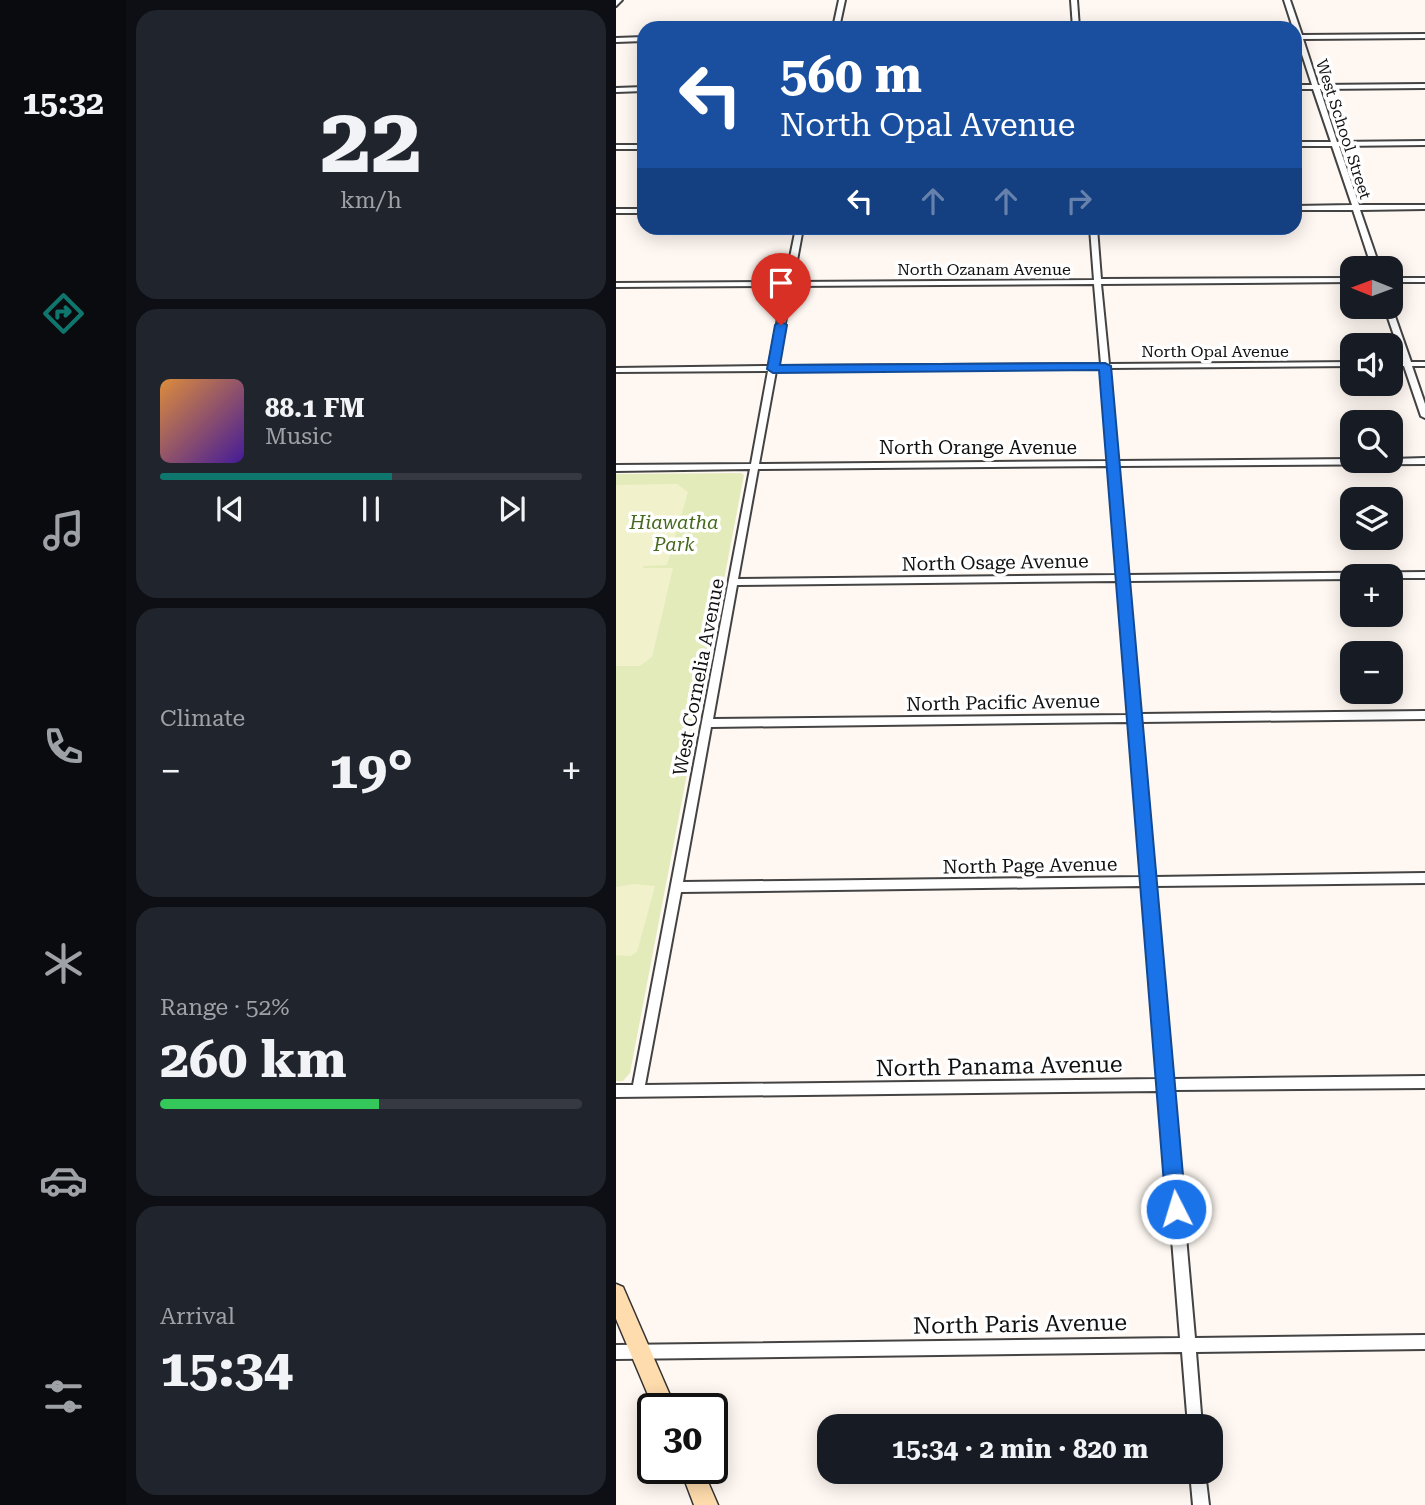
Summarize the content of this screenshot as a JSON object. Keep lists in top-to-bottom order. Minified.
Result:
{"streets":{"street":["West School Street","North Ozanam Avenue","North Opal Avenue","North Orange Avenue","North Osage Avenue","West Cornelia Avenue","North Pacific Avenue","North Page Avenue","North Panama Avenue","North Paris Avenue"]},"crossings":[["North Ozanam Avenue","West Cornelia Avenue"],["North Opal Avenue","West Cornelia Avenue"],["North Orange Avenue","West Cornelia Avenue"],["North Osage Avenue","West Cornelia Avenue"],["West Cornelia Avenue","North Pacific Avenue"],["West Cornelia Avenue","North Page Avenue"],["West Cornelia Avenue","North Panama Avenue"]],"parks":["Hiawatha Park"],"north":"left","page":{"tabs":"15:32","tile":[["22","km/h"],"Climate",["Range · 52%","260 km"],["Arrival","15:34"]],"turn":["560 m","North Opal Avenue"],"map_buttons":["+","−"],"song":["88.1 FM","Music"],"heat":["−","19°","+"],"limit":"30","trip":"15:34 · 2 min · 820 m"}}
